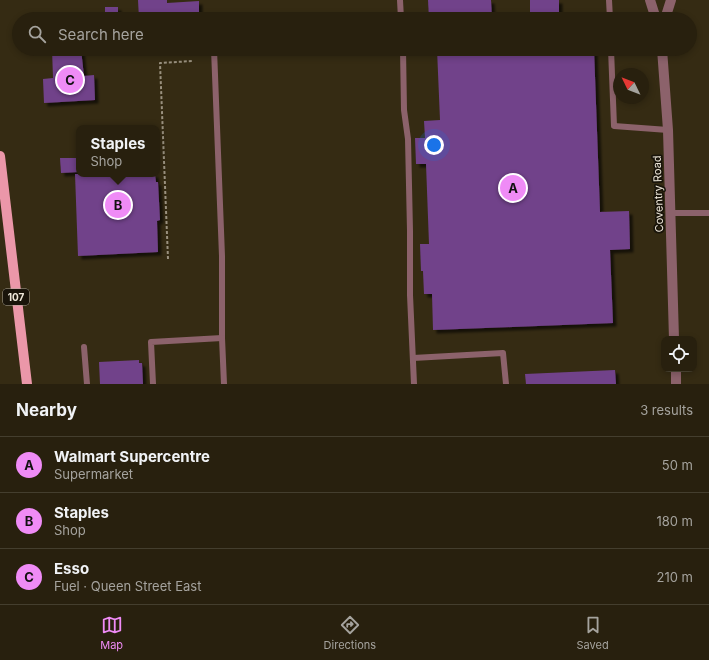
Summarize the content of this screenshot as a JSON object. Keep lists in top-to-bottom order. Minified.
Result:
{"streets":{"main road":["107"],"street":["Coventry Road"]},"north":"top left","page":{"search":"Search here","pins":["C","A","B"],"popup":["Staples","Shop"],"heading":["Nearby","3 results"],"list":[{"mark":"A","name":"Walmart Supercentre","note":"Supermarket","value":"50 m"},{"mark":"B","name":"Staples","note":"Shop","value":"180 m"},{"mark":"C","name":"Esso","note":"Fuel · Queen Street East","value":"210 m"}],"nav":["Map","Directions","Saved"]}}
